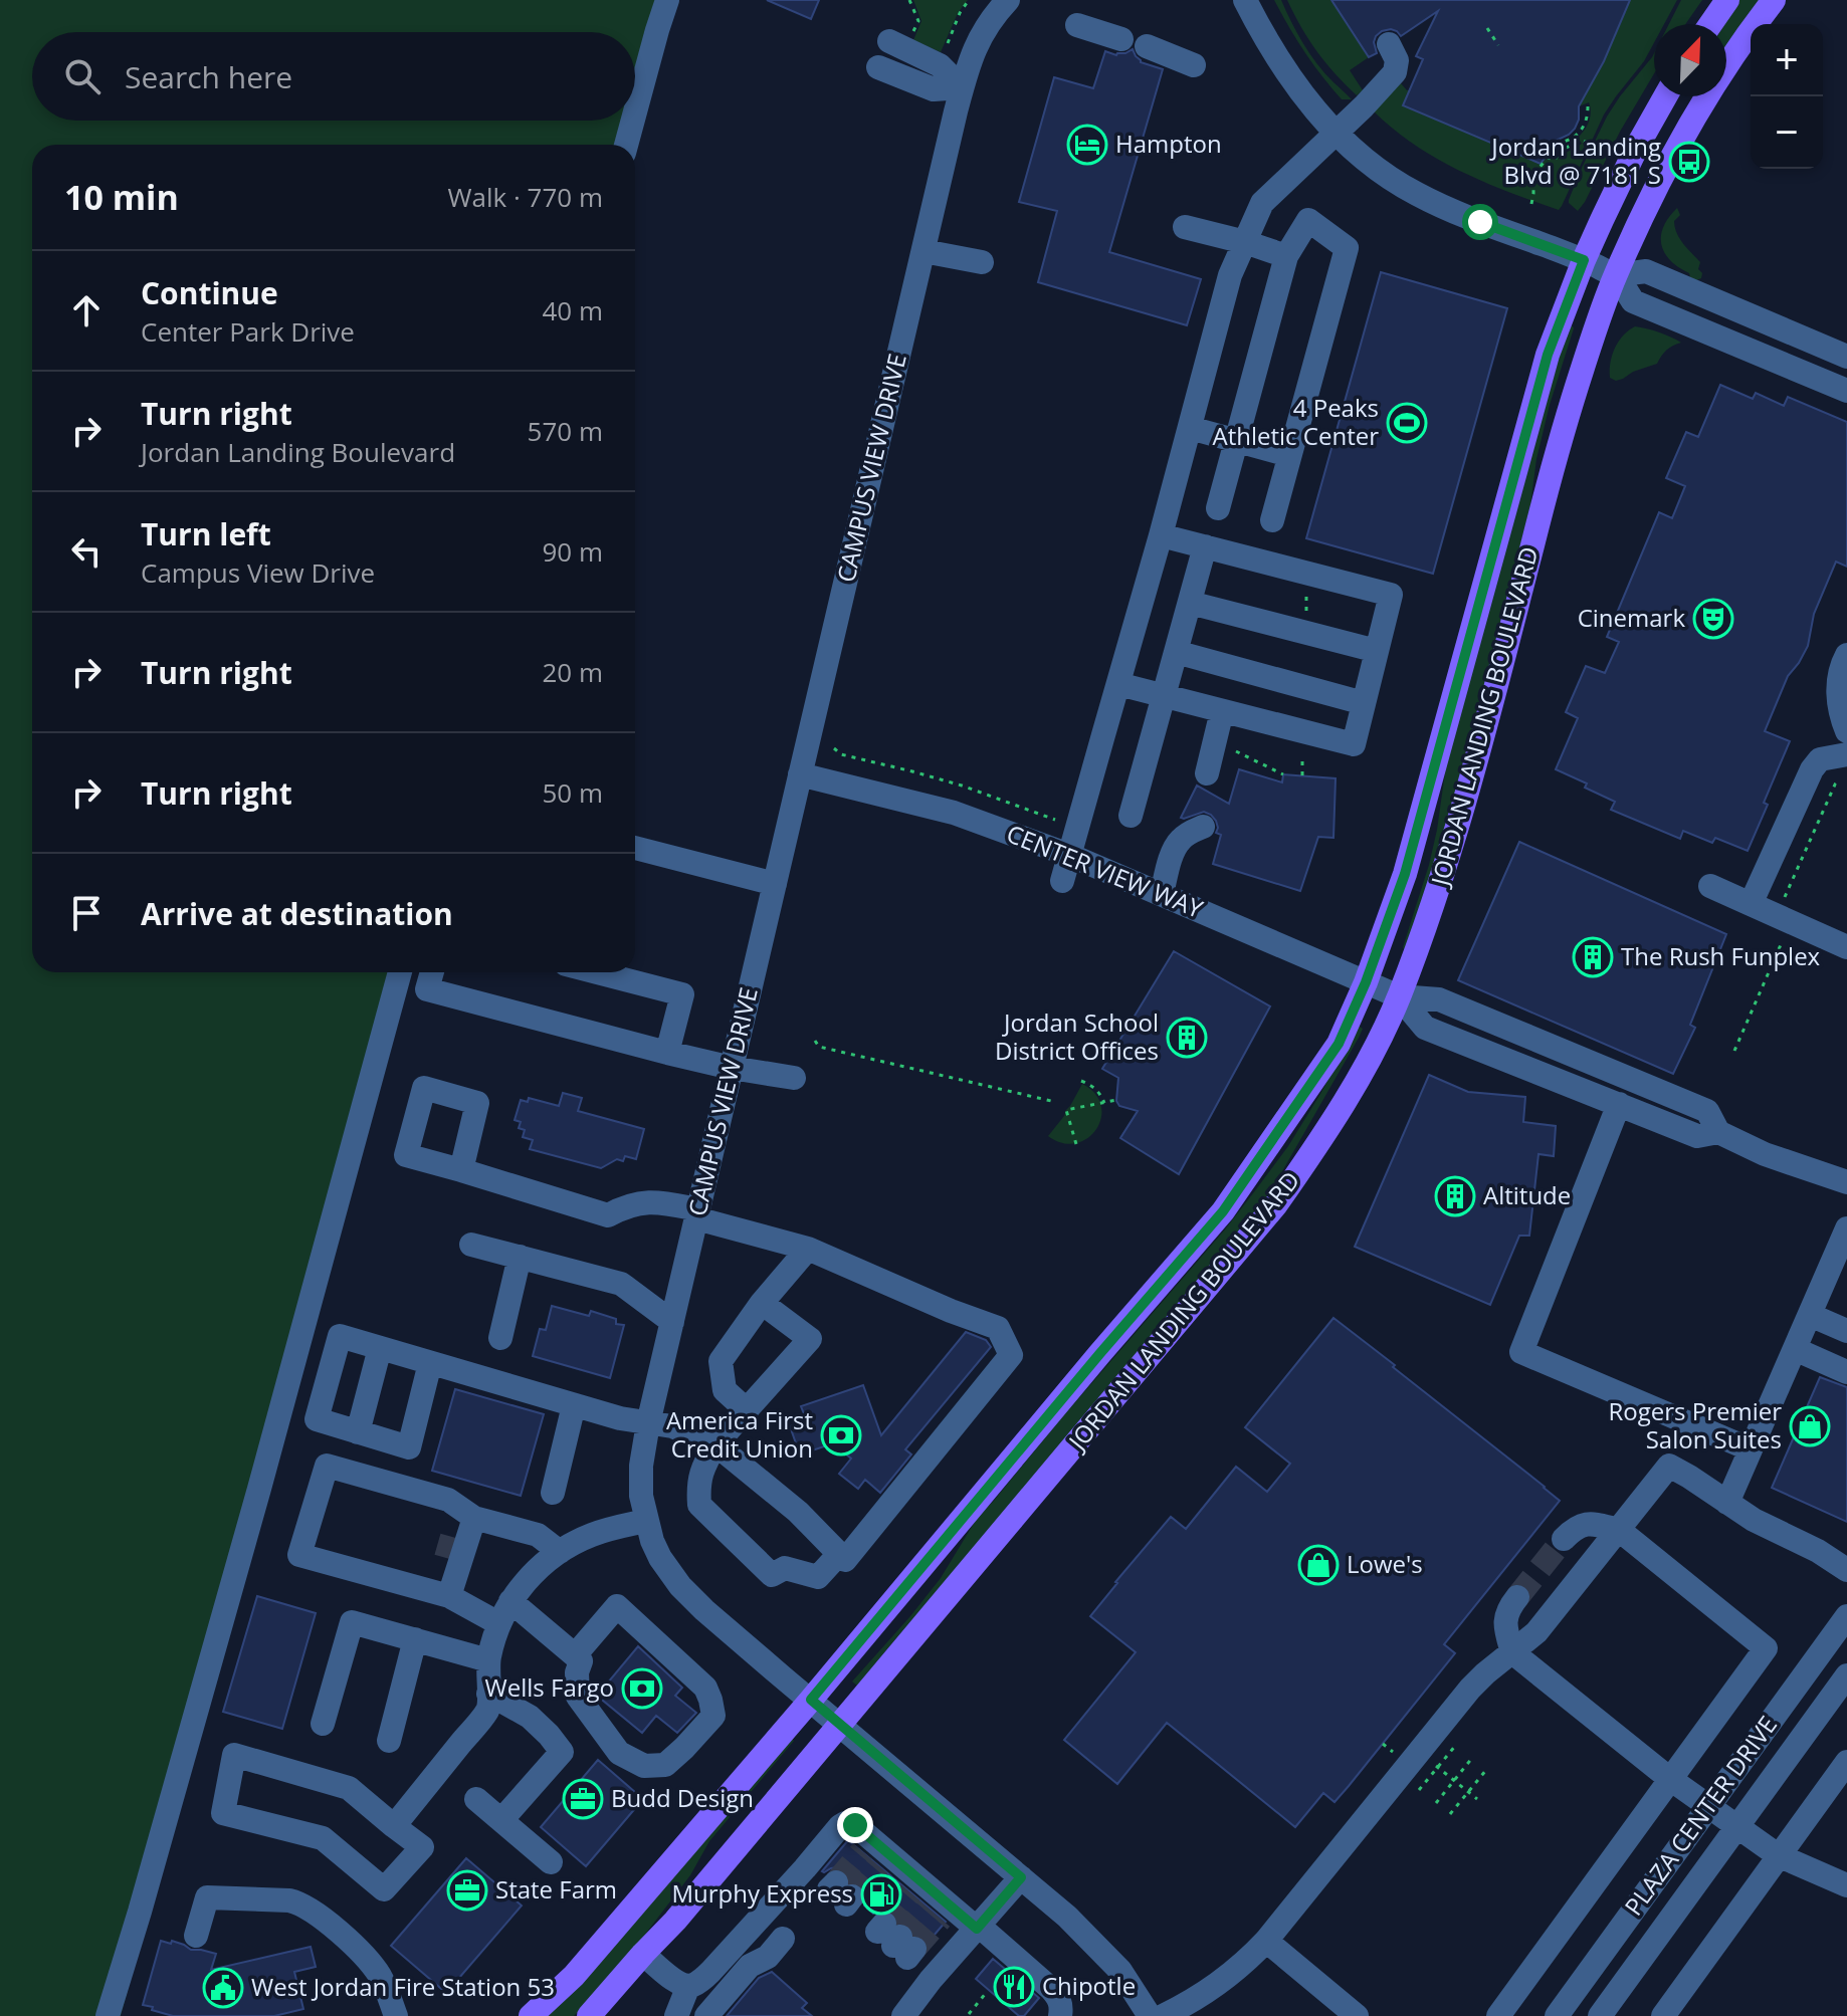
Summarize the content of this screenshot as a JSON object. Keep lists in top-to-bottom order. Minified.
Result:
{"streets":{"main road":["JORDAN LANDING BOULEVARD"],"street":["CAMPUS VIEW DRIVE","CENTER VIEW WAY","PLAZA CENTER DRIVE"]},"crossings":[["CAMPUS VIEW DRIVE","JORDAN LANDING BOULEVARD"],["CAMPUS VIEW DRIVE","CENTER VIEW WAY"],["JORDAN LANDING BOULEVARD","CENTER VIEW WAY"]],"places":{"hotel":["Hampton"],"bus stop":["Jordan Landing Blvd @ 7181 S"],"sports":["4 Peaks Athletic Center"],"theatre":["Cinemark"],"building":["The Rush Funplex","Jordan School District Offices","Altitude"],"shop":["Rogers Premier Salon Suites","Lowe's"],"bank":["America First Credit Union","Wells Fargo"],"office":["Budd Design","State Farm"],"fuel station":["Murphy Express"],"restaurant":["Chipotle"],"public building":["West Jordan Fire Station 53"]},"north":"top right","page":{"map_buttons":["+","−"],"search":"Search here","heading":["10 min","Walk · 770 m"],"list":[["Continue","Center Park Drive","40 m"],["Turn right","Jordan Landing Boulevard","570 m"],["Turn left","Campus View Drive","90 m"],["Turn right","20 m"],["Turn right","50 m"],"Arrive at destination"]}}
